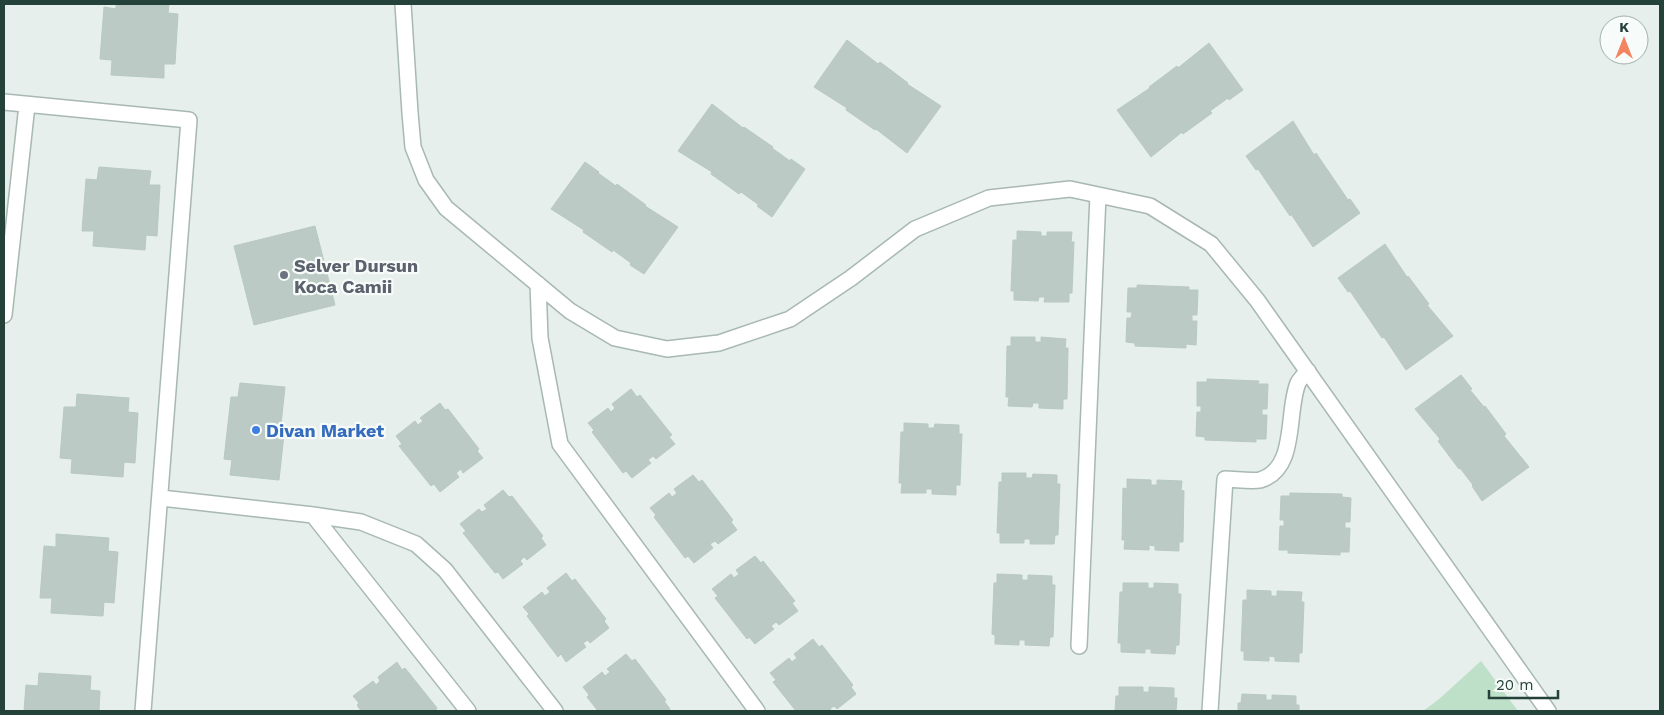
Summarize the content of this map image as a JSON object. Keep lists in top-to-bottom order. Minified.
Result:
{"places":["Selver Dursun Koca Camii","Divan Market"],"scale_bar":"20 m","north":"top"}
